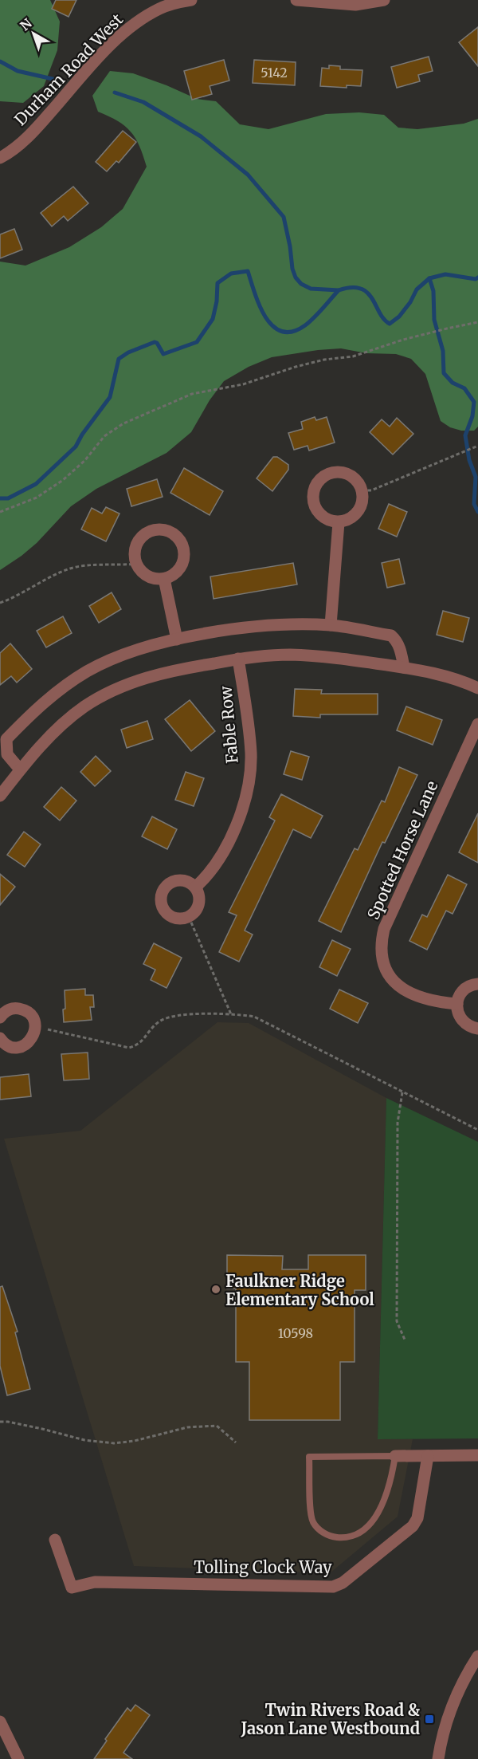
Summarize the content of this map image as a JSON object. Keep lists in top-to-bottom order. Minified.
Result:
{"streets":{"street":["Durham Road West","Fable Row","Spotted Horse Lane","Tolling Clock Way"]},"places":{"other":["Faulkner Ridge Elementary School"],"transit":["Twin Rivers Road & Jason Lane Westbound"]},"house_numbers":["5142","10598"],"north":"top left"}
